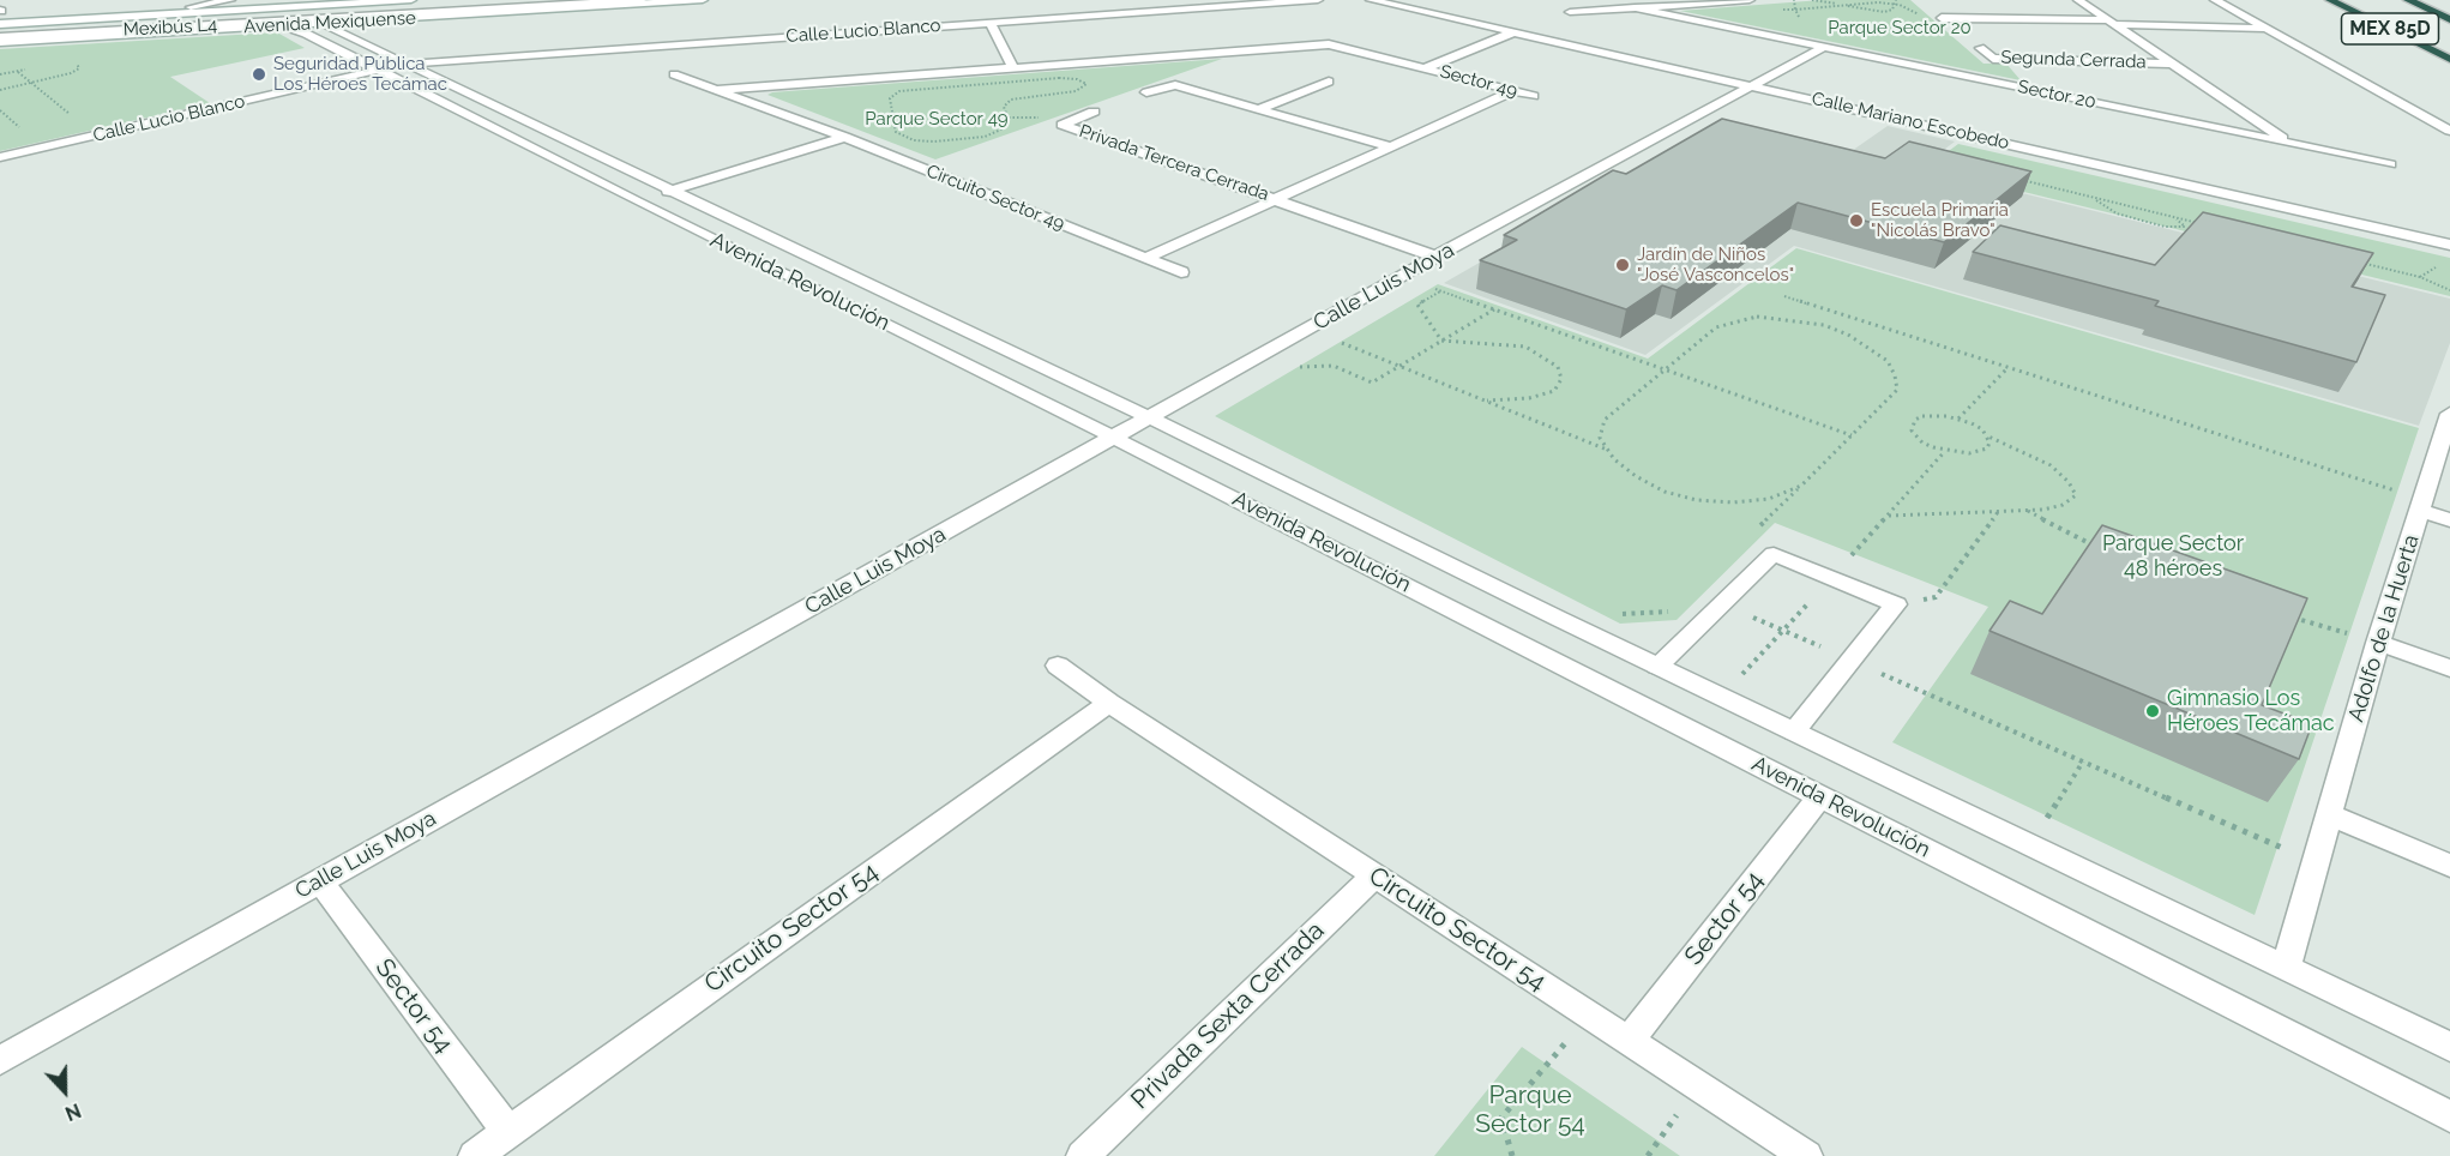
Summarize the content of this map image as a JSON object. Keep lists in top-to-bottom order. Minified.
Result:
{"streets":{"highway":["MEX 85D"],"street":["Avenida Mexiquense","Mexibús L4","Calle Lucio Blanco","Segunda Cerrada","Sector 49","Sector 20","Calle Mariano Escobedo","Privada Tercera Cerrada","Circuito Sector 49","Avenida Revolución","Calle Luis Moya","Adolfo de la Huerta","Sector 54","Circuito Sector 54","Privada Sexta Cerrada"]},"crossings":[["Avenida Mexiquense","Mexibús L4"],["Avenida Mexiquense","Avenida Revolución"],["Mexibús L4","Avenida Revolución"],["Calle Lucio Blanco","Avenida Revolución"],["Segunda Cerrada","Sector 20"],["Sector 49","Calle Mariano Escobedo"],["Sector 49","Circuito Sector 49"],["Calle Mariano Escobedo","Calle Luis Moya"],["Avenida Revolución","Calle Luis Moya"],["Avenida Revolución","Adolfo de la Huerta"],["Avenida Revolución","Sector 54"],["Calle Luis Moya","Sector 54"],["Sector 54","Circuito Sector 54"],["Circuito Sector 54","Privada Sexta Cerrada"]],"parks":["Parque Sector 20","Parque Sector 49","Parque Sector 48 héroes","Parque Sector 54"],"places":["Seguridad Pública Los Héroes Tecámac","Escuela Primaria \"Nicolás Bravo\"","Jardín de Niños \"José Vasconcelos\"","Gimnasio Los Héroes Tecámac"],"north":"bottom"}
